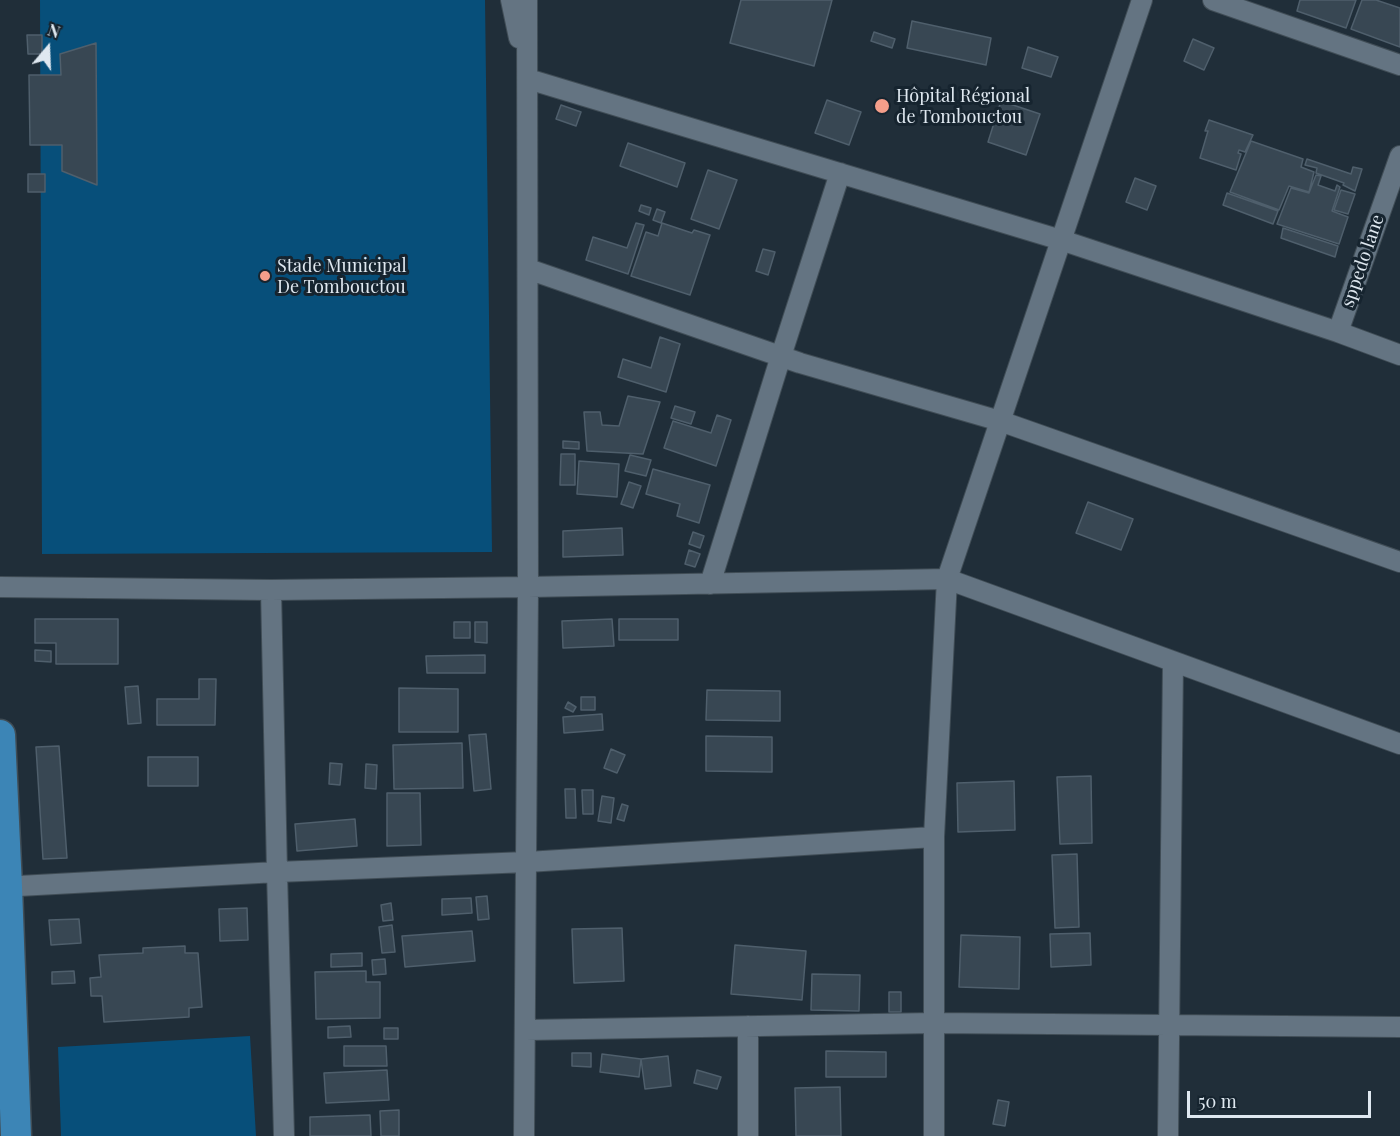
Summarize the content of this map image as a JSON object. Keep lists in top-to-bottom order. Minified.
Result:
{"streets":{"street":["sppedo lane"]},"places":["Hôpital Régional de Tombouctou","Stade Municipal De Tombouctou"],"scale_bar":"50 m","north":"top"}
